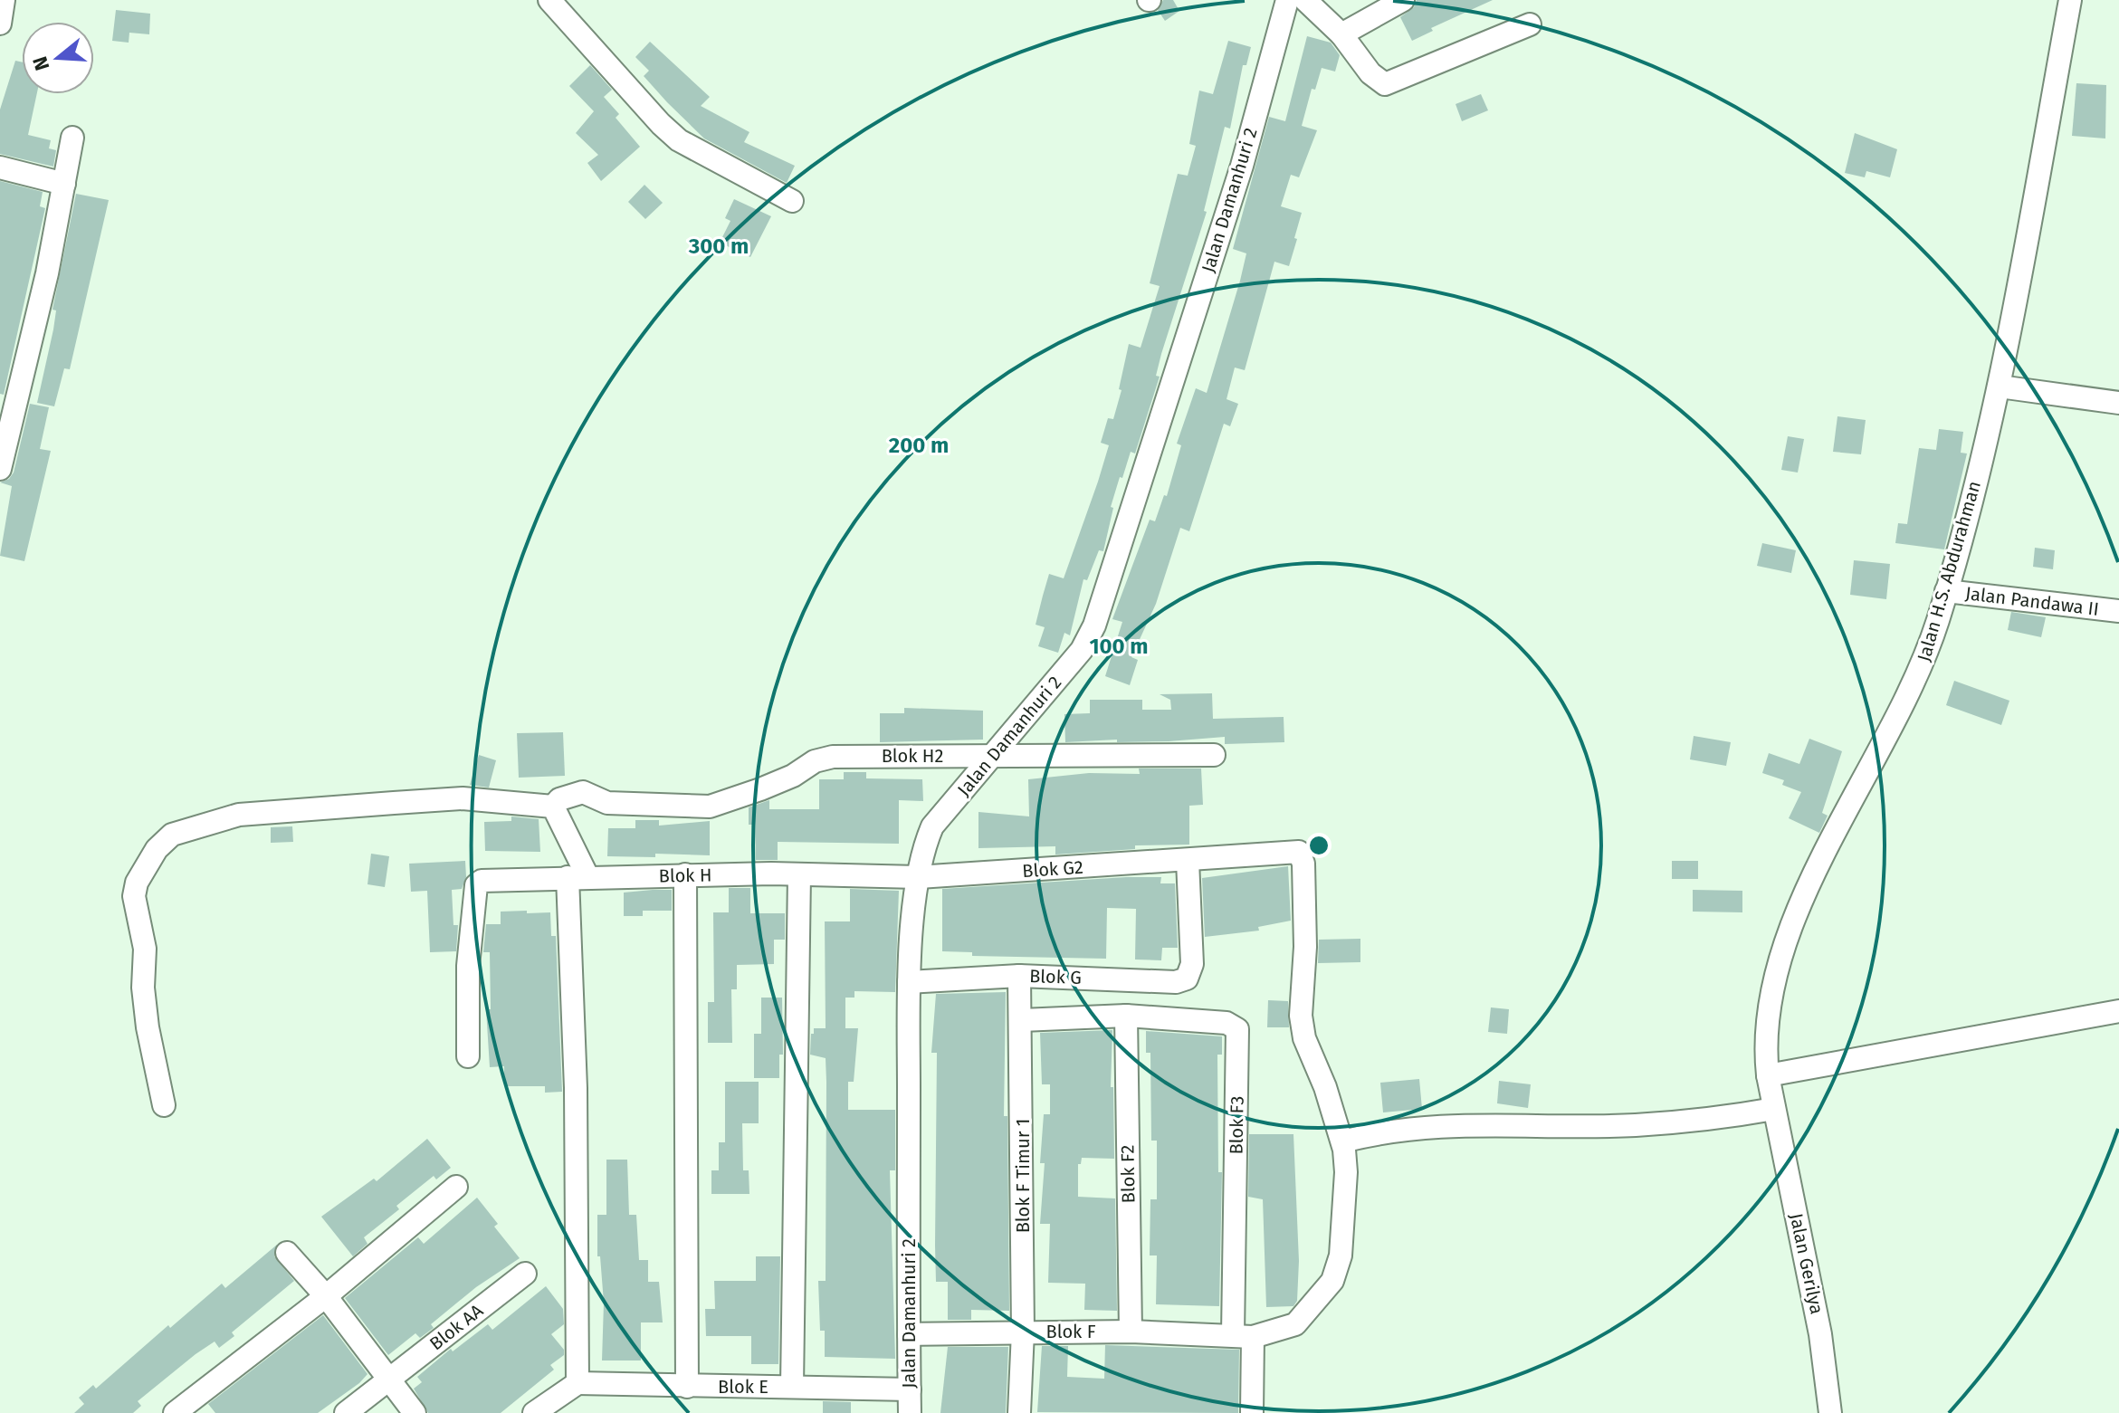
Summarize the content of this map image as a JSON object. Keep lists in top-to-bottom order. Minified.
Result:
{"streets":{"street":["Jalan Damanhuri 2","Jalan H.S. Abdurahman","Jalan Pandawa II","Blok H2","Blok G2","Blok H","Blok G","Blok F3","Blok F2","Blok F Timur 1","Jalan Gerilya","Blok AA","Blok F","Blok E"]},"crossings":[["Jalan Damanhuri 2","Blok H2"],["Jalan Damanhuri 2","Blok G2"],["Jalan Damanhuri 2","Blok H"],["Jalan Damanhuri 2","Blok G"],["Jalan Damanhuri 2","Blok F"],["Jalan Damanhuri 2","Blok E"],["Jalan H.S. Abdurahman","Jalan Pandawa II"],["Jalan H.S. Abdurahman","Jalan Gerilya"],["Blok G2","Blok H"],["Blok G2","Blok G"],["Blok G2","Blok F"],["Blok G","Blok F Timur 1"],["Blok F3","Blok F2"],["Blok F3","Blok F"],["Blok F2","Blok F"],["Blok F Timur 1","Blok F"]],"north":"left","rings":["300 m","200 m","100 m"]}
